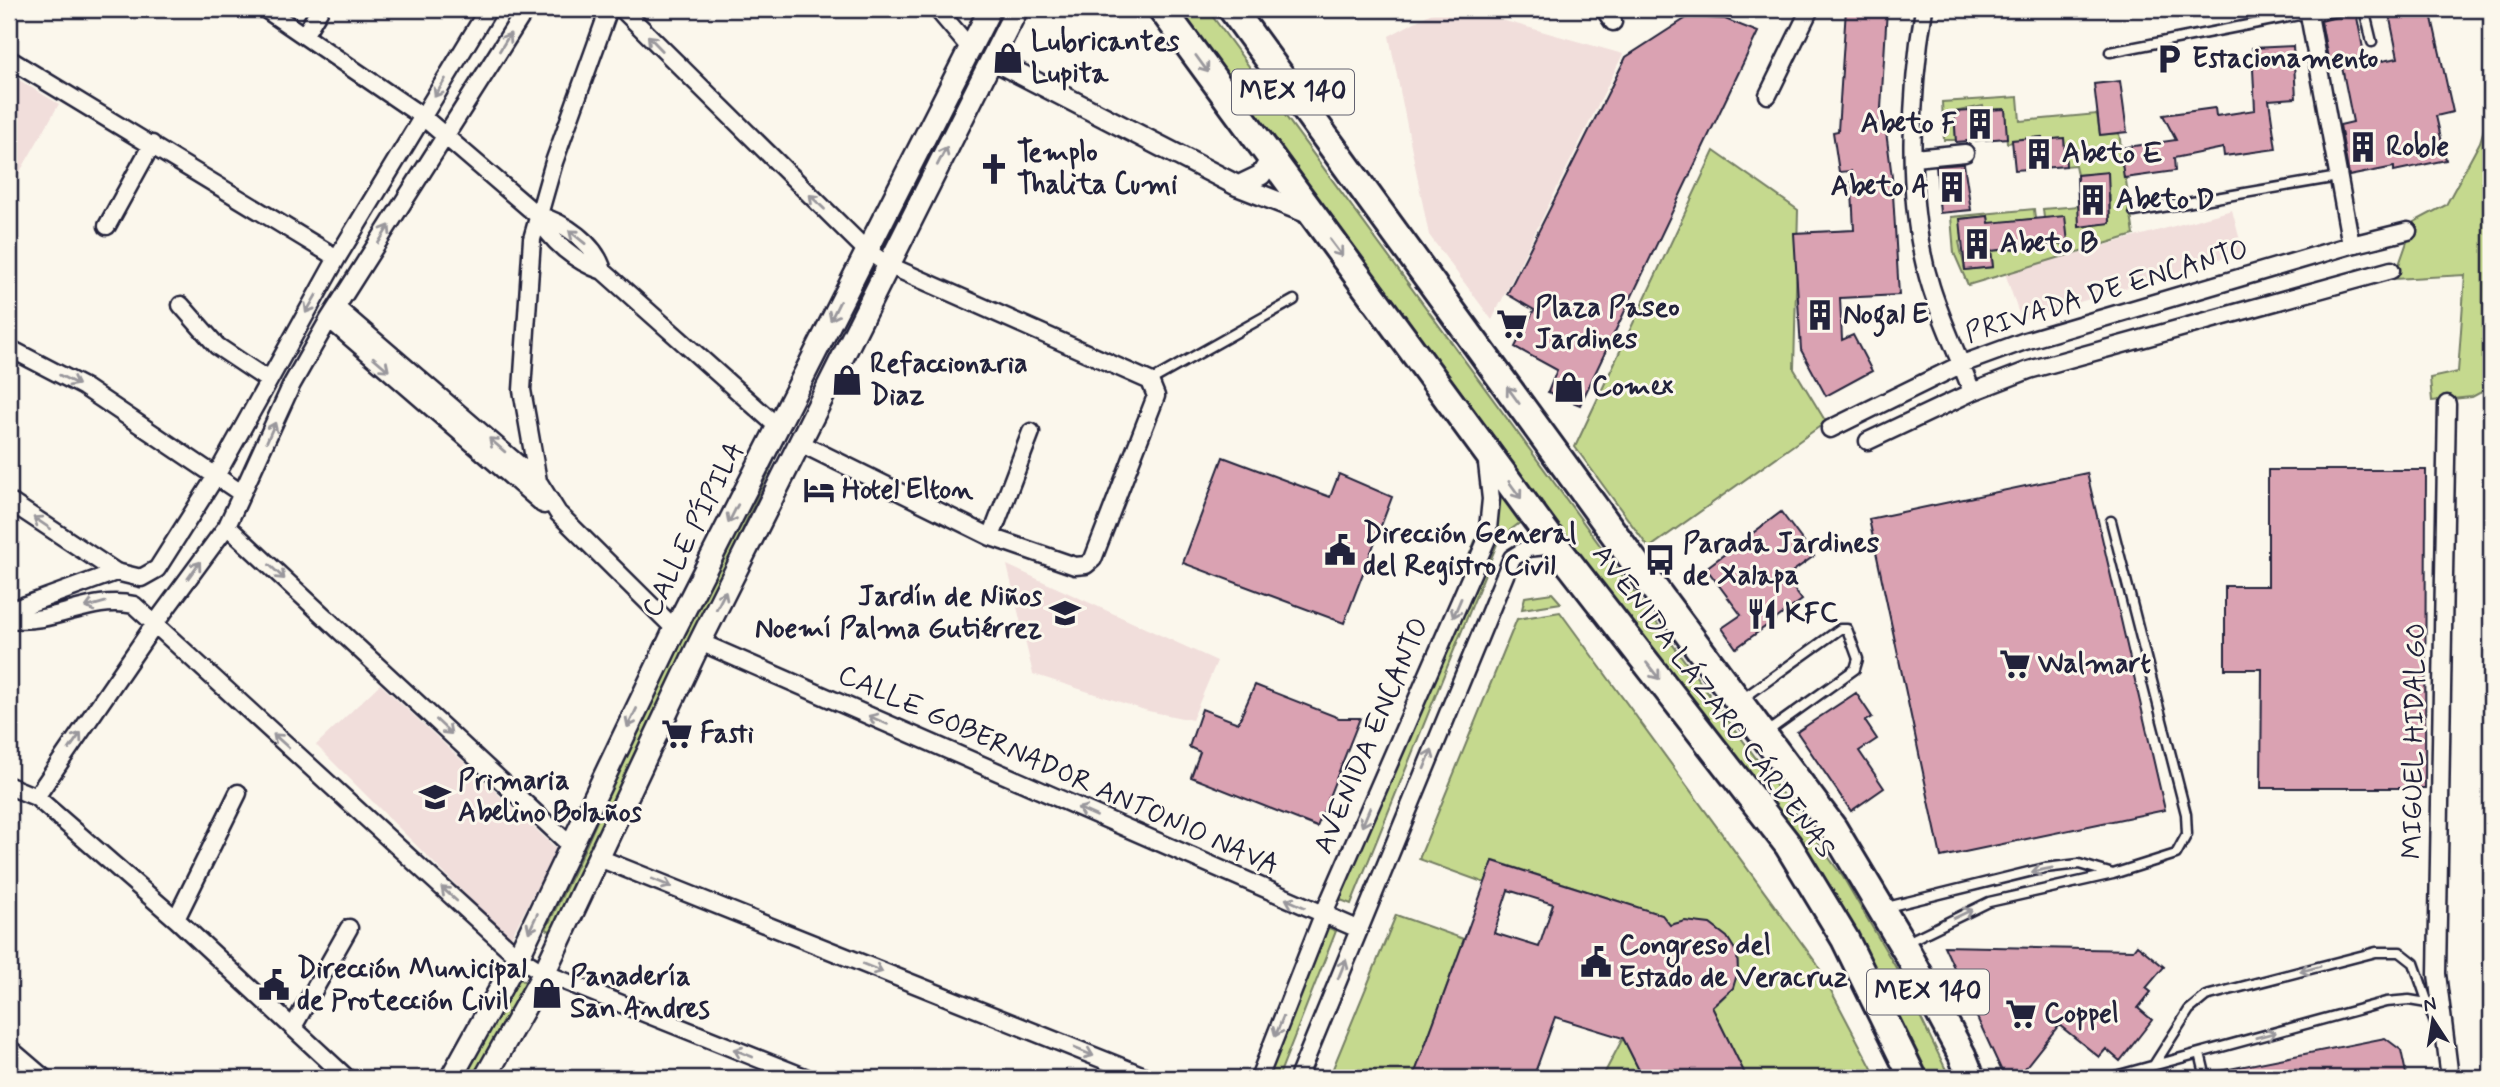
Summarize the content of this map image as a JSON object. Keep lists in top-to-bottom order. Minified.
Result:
{"streets":{"highway":["MEX 140","AVENIDA LÁZARO CÁRDENAS"],"main road":["CALLE PÍPILA"],"street":["PRIVADA DE ENCANTO","AVENIDA ENCANTO","MIGUEL HIDALGO","CALLE GOBERNADOR ANTONIO NAVA"]},"crossings":[["CALLE PÍPILA","CALLE GOBERNADOR ANTONIO NAVA"],["AVENIDA LÁZARO CÁRDENAS","AVENIDA ENCANTO"],["AVENIDA ENCANTO","CALLE GOBERNADOR ANTONIO NAVA"]],"one_way":["CALLE GOBERNADOR ANTONIO NAVA"],"places":{"shop":["Lubricantes Lupita","Refaccionaria Diaz","Comex","Panadería San Andres"],"parking":["Estacionamento"],"building":["Abeto F","Roble","Abeto E","Abeto A","Abeto D","Abeto B","Nogal E"],"church":["Templo Thalita Cumi"],"supermarket":["Plaza Paseo Jardines","Walmart","Fasti","Coppel"],"hotel":["Hotel Elton"],"public building":["Dirección General del Registro Civil","Congreso del Estado de Veracruz","Dirección Municipal de Protección Civil"],"bus stop":["Parada Jardines de Xalapa"],"school or university":["Jardín de Niños Noemí Palma Gutiérrez","Primaria Abelino Bolaños"],"restaurant":["KFC"]},"north":"top"}
